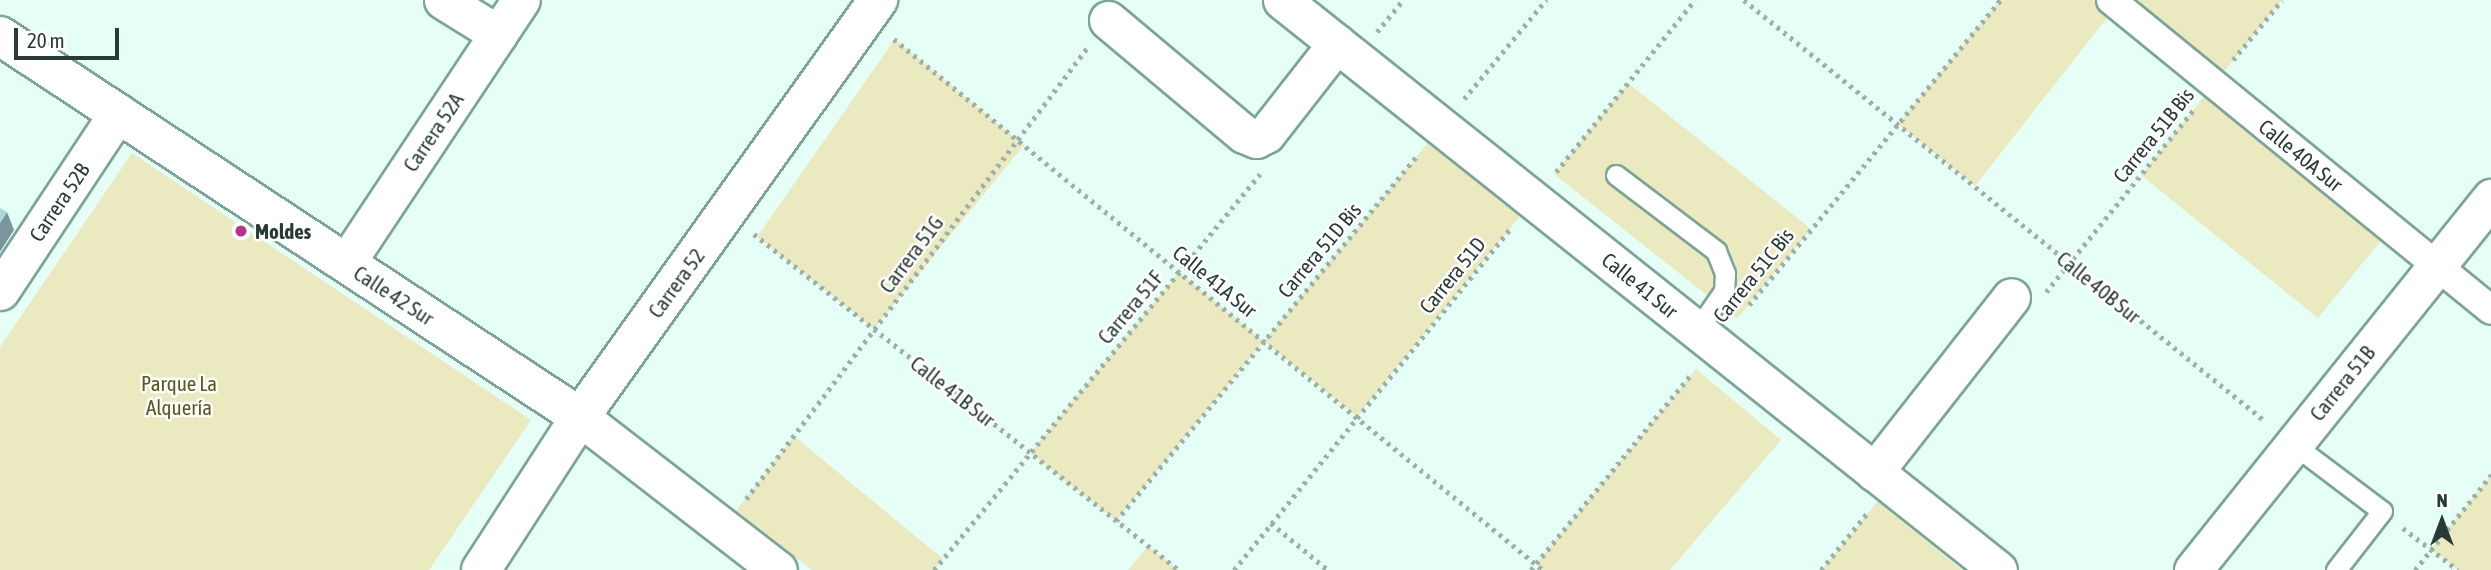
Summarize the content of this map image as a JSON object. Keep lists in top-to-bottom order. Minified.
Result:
{"streets":{"street":["Carrera 52A","Calle 40A Sur","Carrera 52B","Carrera 52","Calle 41 Sur","Calle 42 Sur","Carrera 51B"],"path":["Carrera 51B Bis","Carrera 51D Bis","Carrera 51G","Carrera 51D","Carrera 51C Bis","Calle 41A Sur","Calle 40B Sur","Carrera 51F","Calle 41B Sur"]},"crossings":[["Carrera 52A","Calle 42 Sur"],["Carrera 51B Bis","Calle 40A Sur"],["Carrera 51B Bis","Calle 40B Sur"],["Calle 40A Sur","Carrera 51B"],["Carrera 52B","Calle 42 Sur"],["Carrera 51D Bis","Calle 41A Sur"],["Carrera 51D Bis","Calle 41 Sur"],["Carrera 51D Bis","Calle 41B Sur"],["Carrera 51G","Calle 41A Sur"],["Carrera 51G","Calle 42 Sur"],["Carrera 51G","Calle 41B Sur"],["Carrera 51D","Calle 41A Sur"],["Carrera 51D","Calle 41 Sur"],["Carrera 51C Bis","Calle 41A Sur"],["Carrera 51C Bis","Calle 41 Sur"],["Carrera 51C Bis","Calle 40B Sur"],["Calle 41A Sur","Carrera 52"],["Calle 41A Sur","Carrera 51F"],["Carrera 52","Calle 42 Sur"],["Carrera 52","Calle 41B Sur"],["Calle 40B Sur","Carrera 51B"],["Carrera 51F","Calle 41B Sur"]],"parks":["Parque La Alquería"],"places":["Moldes"],"scale_bar":"20 m","north":"top"}
